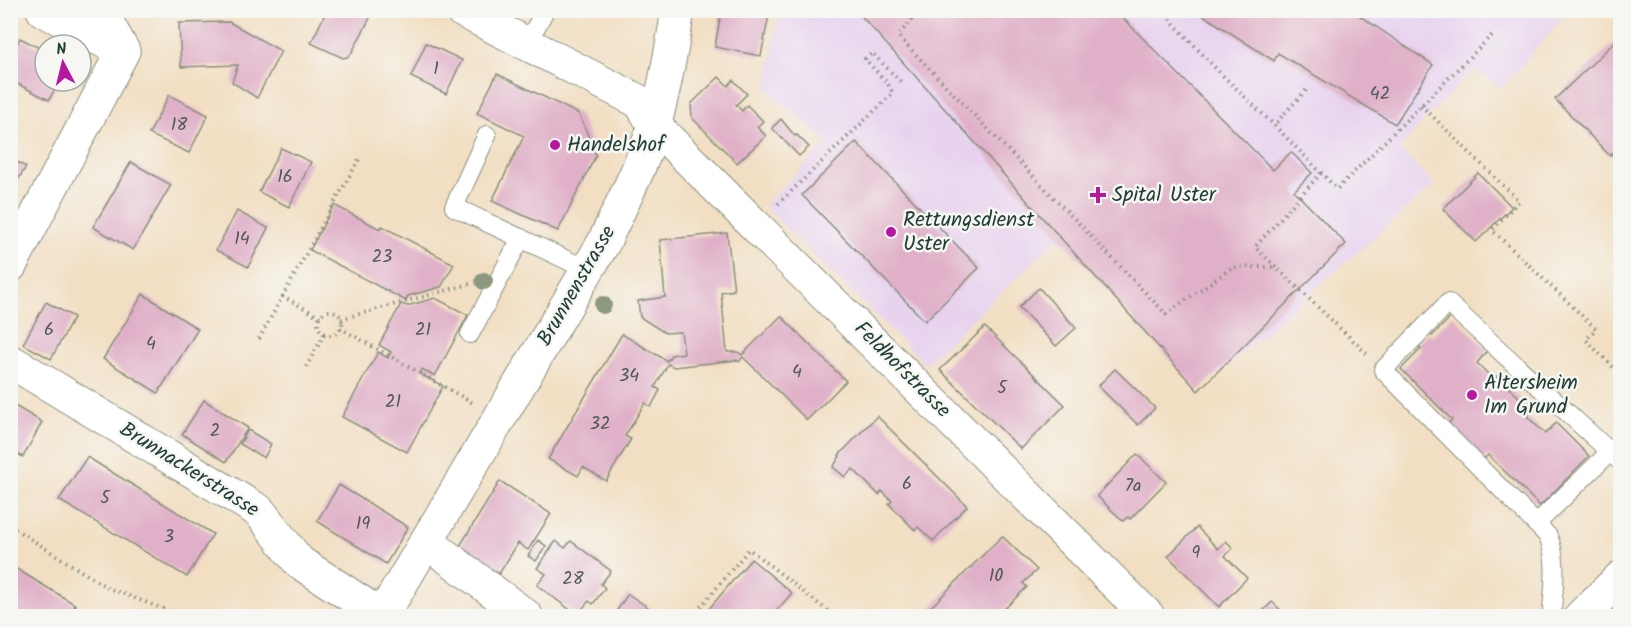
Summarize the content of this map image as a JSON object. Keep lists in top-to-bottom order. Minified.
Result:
{"streets":{"street":["Brunnenstrasse","Feldhofstrasse","Brunnackerstrasse"]},"crossings":[["Brunnenstrasse","Feldhofstrasse"],["Brunnenstrasse","Brunnackerstrasse"]],"places":{"other":["Handelshof","Rettungsdienst Uster","Altersheim Im Grund"],"health":["Spital Uster"]},"house_numbers":["1","42","18","16","14","23","6","21","4","4","34","5","21","32","2","6","7a","5","19","3","9","10","28"],"north":"top"}
